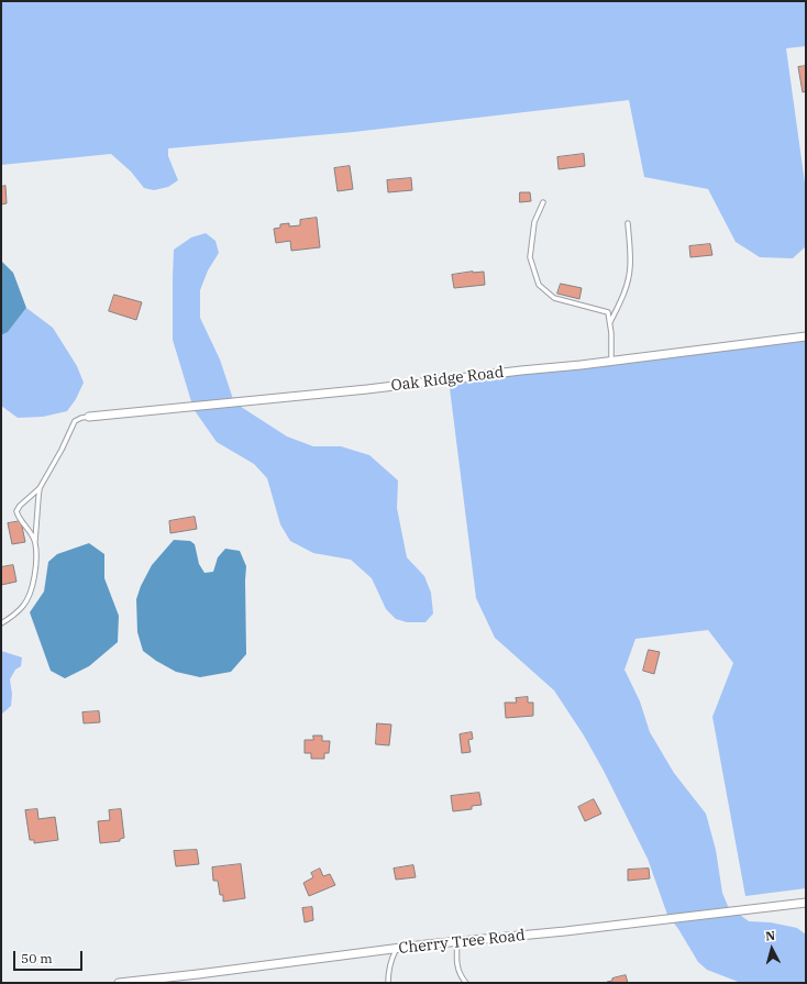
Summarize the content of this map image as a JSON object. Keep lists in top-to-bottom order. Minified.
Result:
{"streets":{"street":["Oak Ridge Road","Cherry Tree Road"]},"scale_bar":"50 m","north":"top"}
